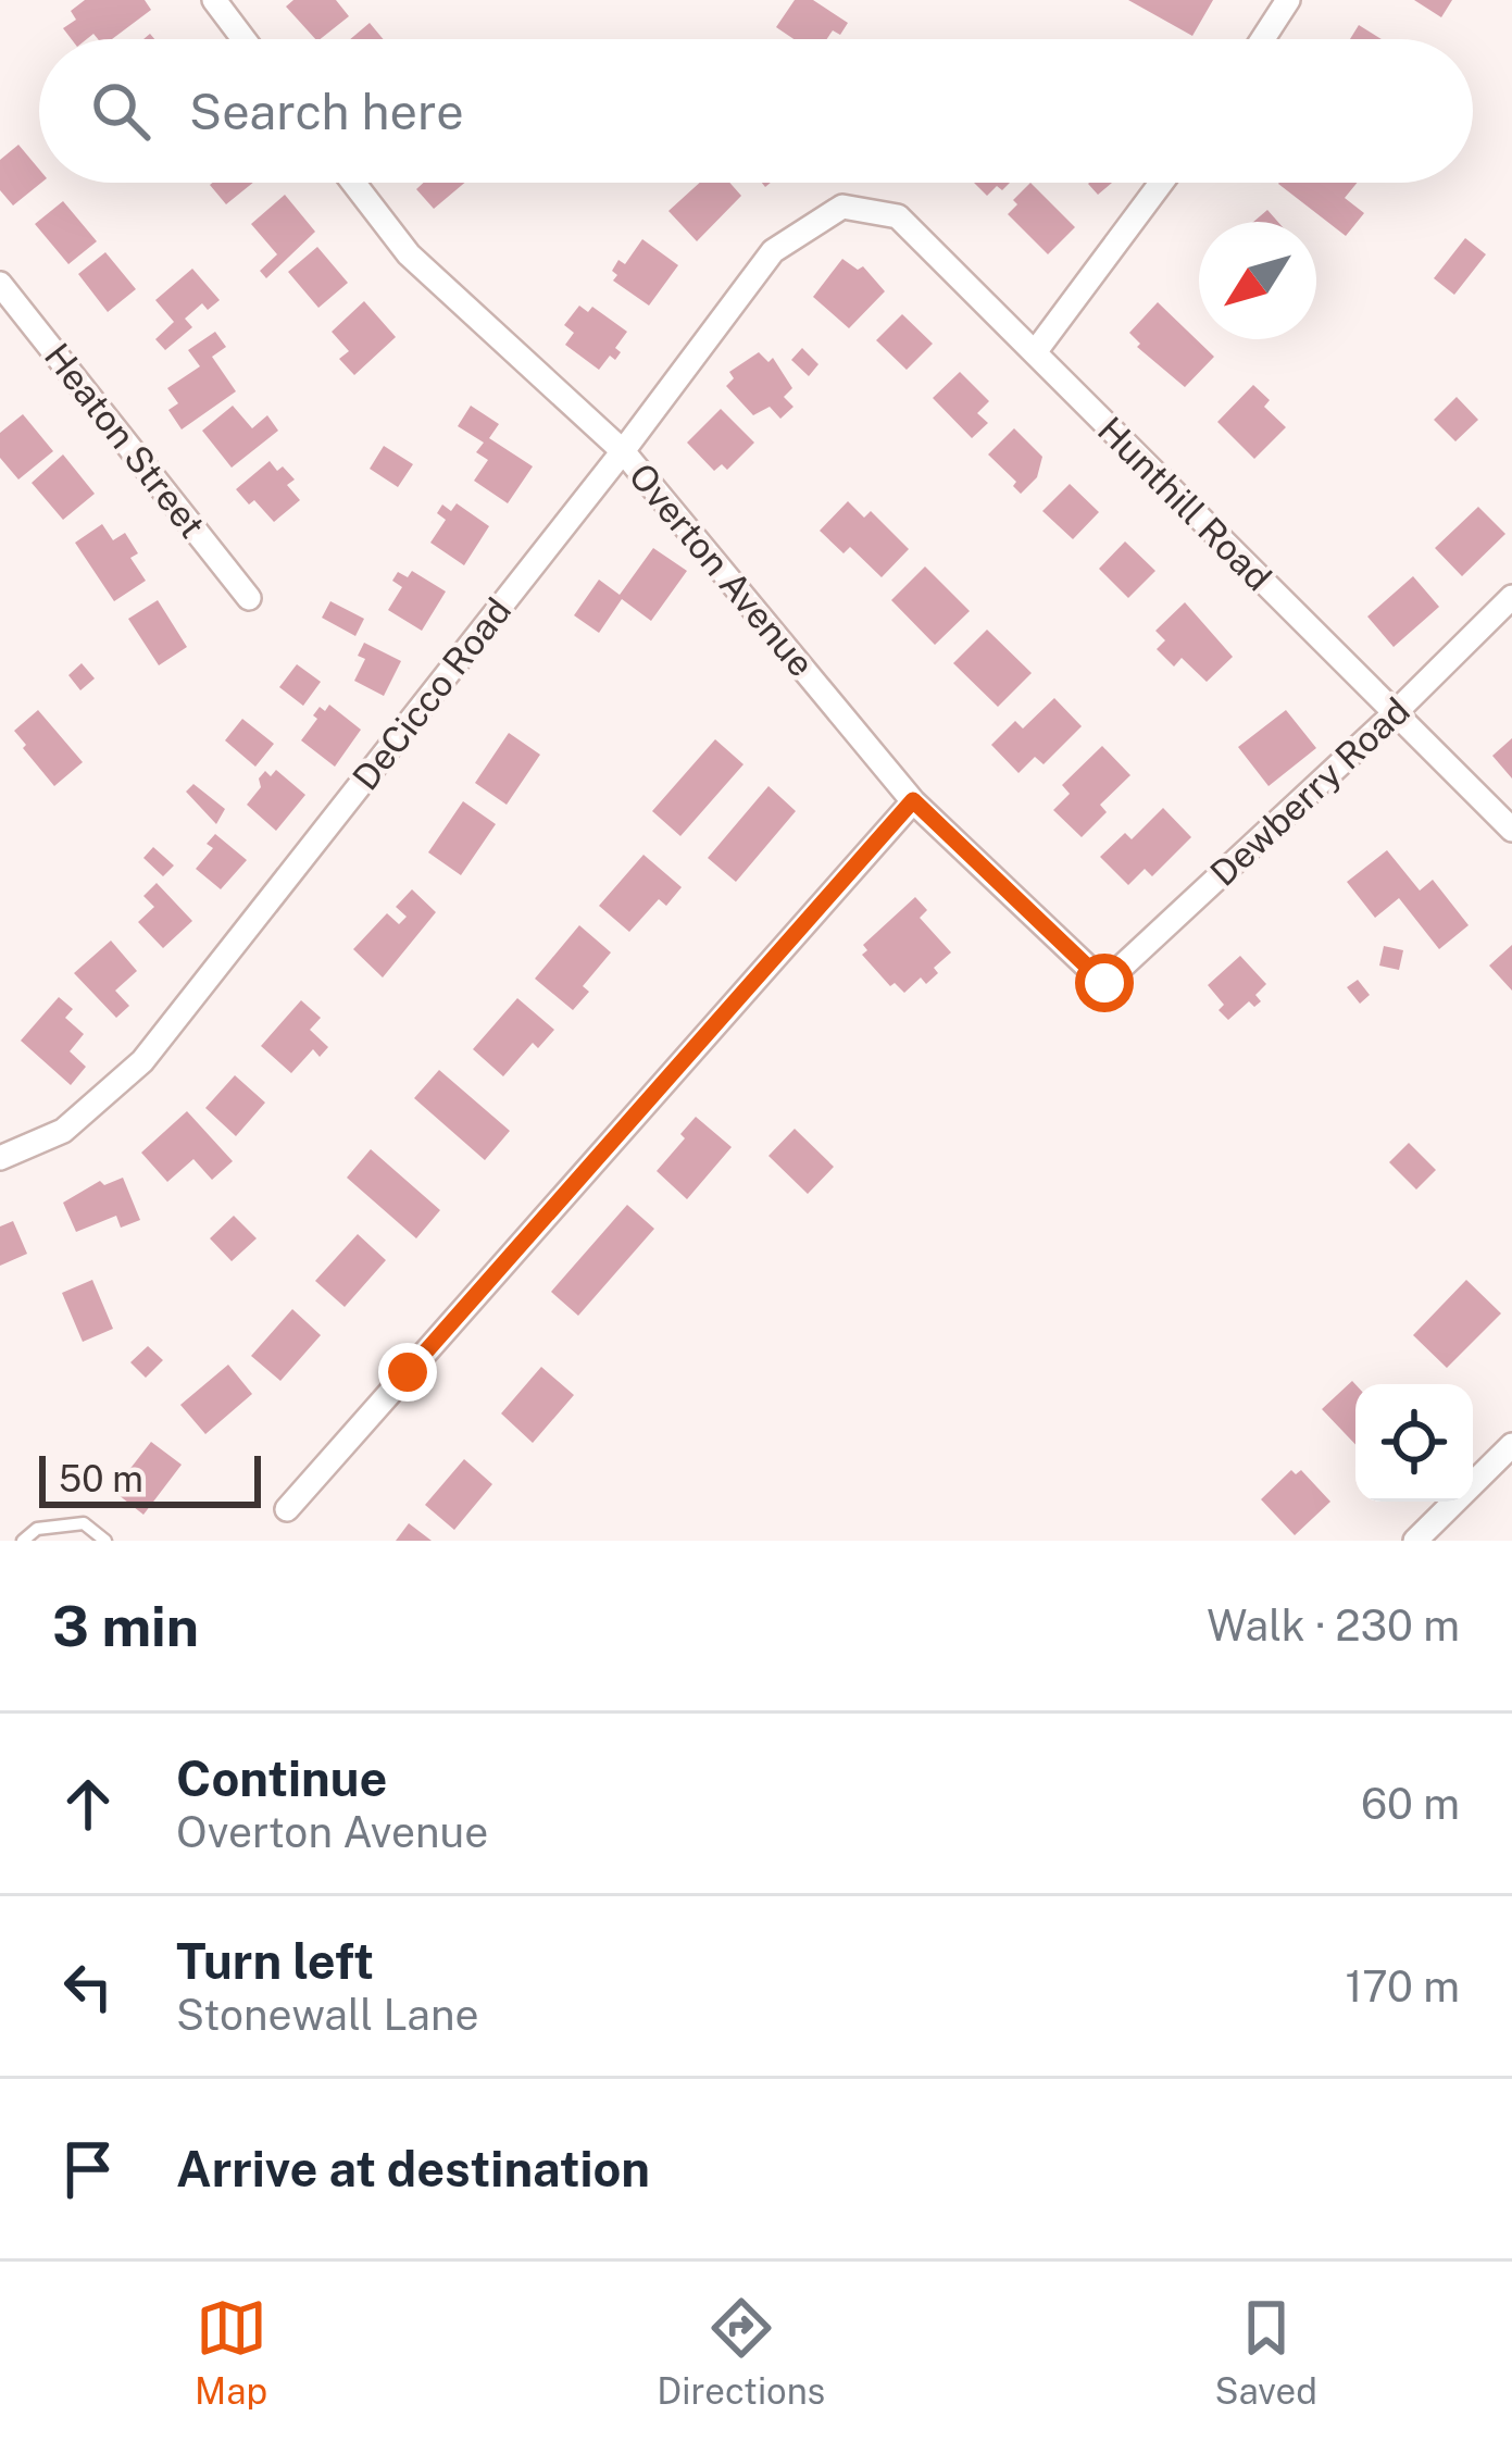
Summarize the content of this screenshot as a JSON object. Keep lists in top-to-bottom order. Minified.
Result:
{"streets":{"street":["Heaton Street","Hunthill Road","Overton Avenue","DeCicco Road","Dewberry Road"]},"crossings":[["Hunthill Road","DeCicco Road"],["Hunthill Road","Dewberry Road"],["Overton Avenue","DeCicco Road"],["Overton Avenue","Dewberry Road"]],"scale_bar":"50 m","north":"bottom left","page":{"search":"Search here","scale":"50 m","heading":["3 min","Walk · 230 m"],"list":[["Continue","Overton Avenue","60 m"],["Turn left","Stonewall Lane","170 m"],"Arrive at destination"],"nav":["Map","Directions","Saved"]}}
